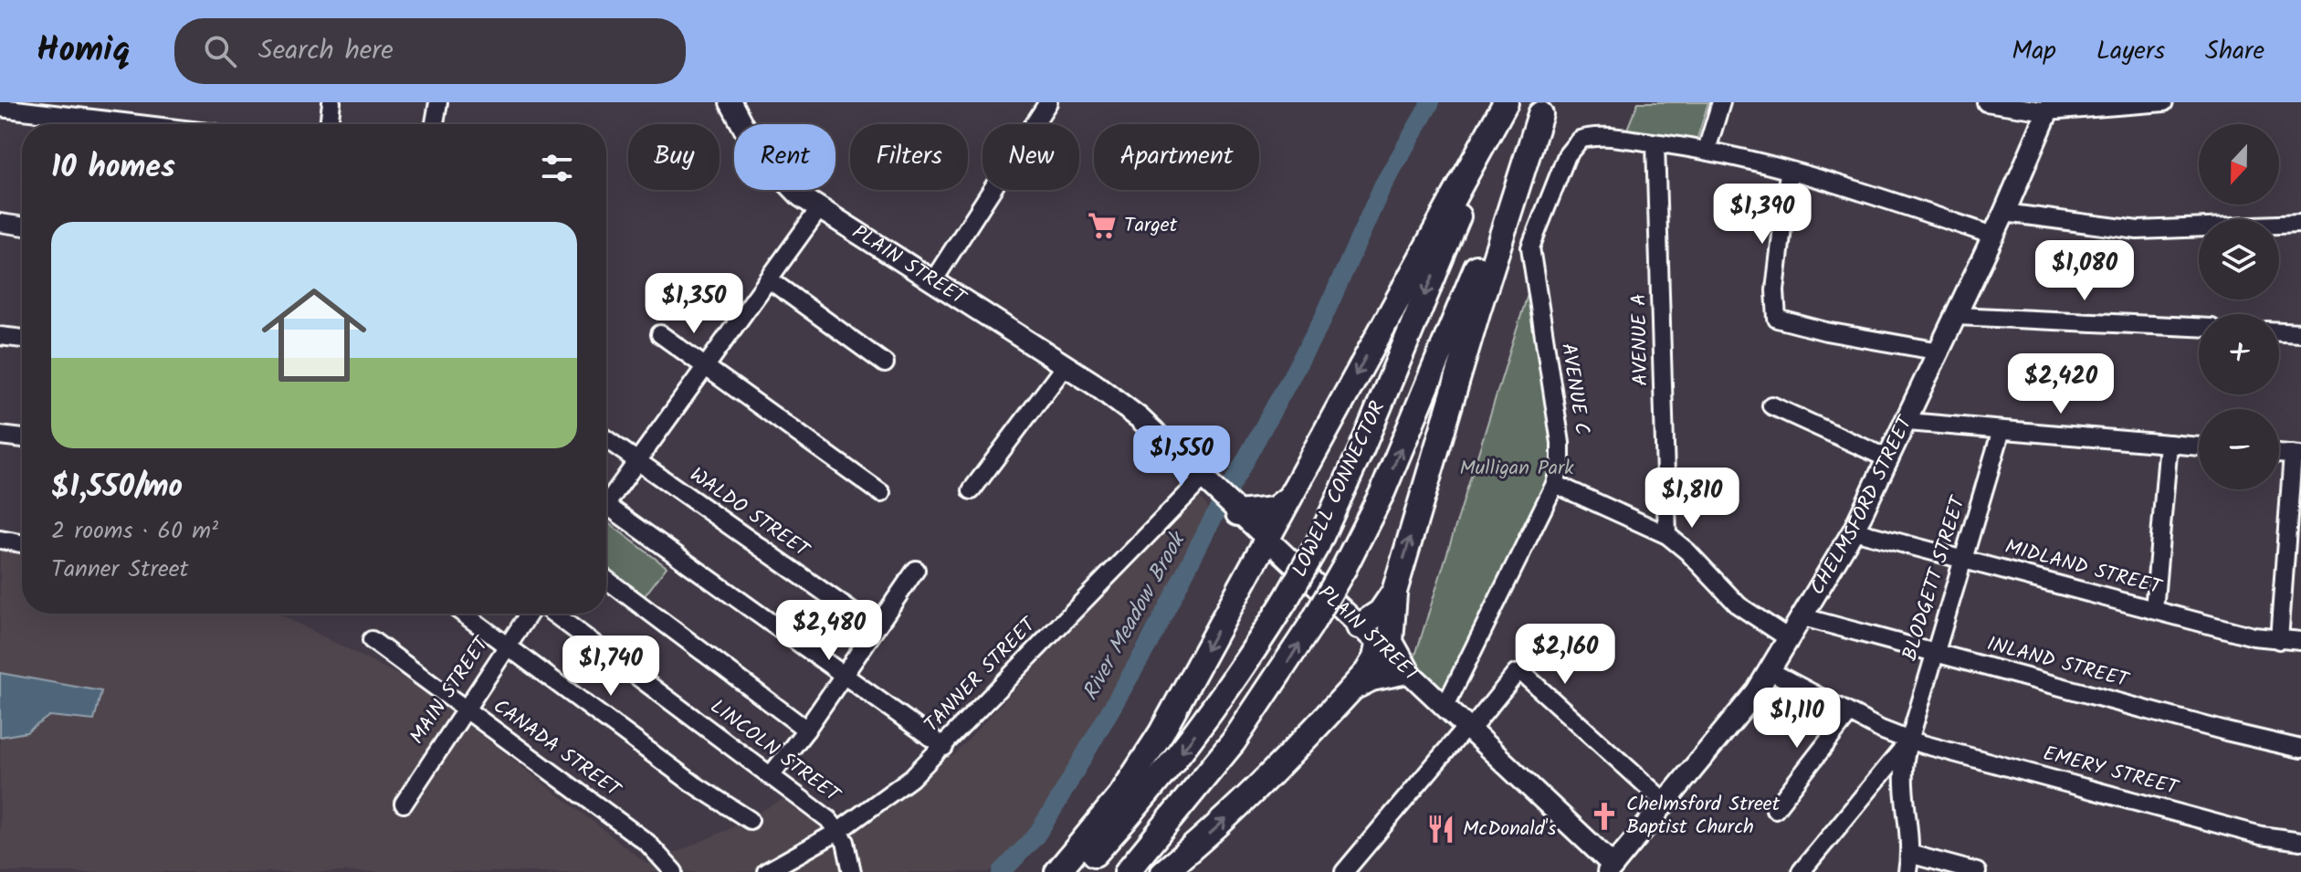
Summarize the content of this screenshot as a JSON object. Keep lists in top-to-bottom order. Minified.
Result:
{"streets":{"highway":["LOWELL CONNECTOR"],"main road":["PLAIN STREET","CHELMSFORD STREET"],"street":["AVENUE A","AVENUE C","WALDO STREET","MIDLAND STREET","BLODGETT STREET","INLAND STREET","TANNER STREET","MAIN STREET","CANADA STREET","LINCOLN STREET","EMERY STREET"]},"crossings":[["PLAIN STREET","AVENUE C"],["PLAIN STREET","CHELMSFORD STREET"],["PLAIN STREET","TANNER STREET"],["AVENUE A","AVENUE C"],["CHELMSFORD STREET","MIDLAND STREET"],["CHELMSFORD STREET","INLAND STREET"],["CHELMSFORD STREET","EMERY STREET"],["MIDLAND STREET","BLODGETT STREET"],["BLODGETT STREET","INLAND STREET"],["BLODGETT STREET","EMERY STREET"],["TANNER STREET","LINCOLN STREET"],["MAIN STREET","CANADA STREET"]],"water":["River Meadow Brook"],"parks":["Mulligan Park"],"places":{"supermarket":["Target"],"church":["Chelmsford Street Baptist Church"],"restaurant":["McDonald's"]},"north":"bottom","page":{"header":"Homiq","search":"Search here","nav":["Map","Layers","Share"],"map_buttons":["+","−"],"chip":["Buy","Rent","Filters","New","Apartment"],"heading":"10 homes","price":["$1,390","$1,080","$1,350","$2,420","$1,550","$1,810","$2,480","$2,160","$1,740","$1,110"],"list":[{"name":"$1,550/mo","note":"2 rooms · 60 m² · Tanner Street"}]}}
